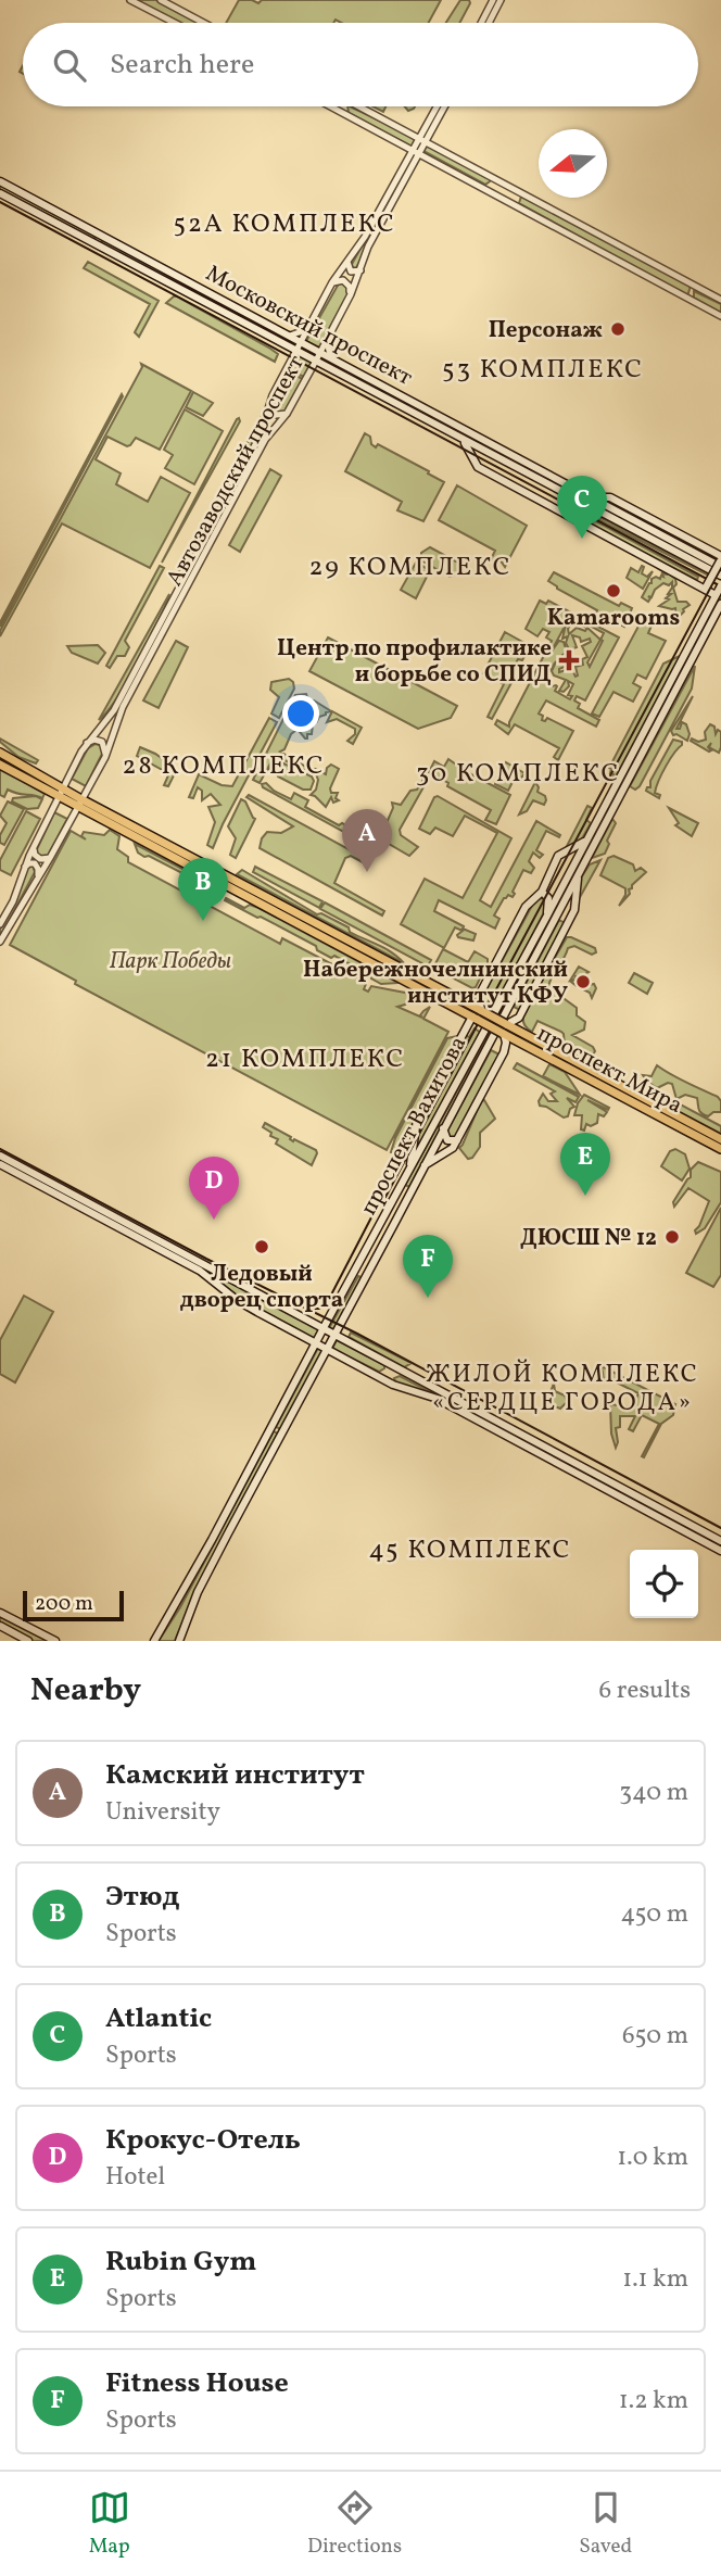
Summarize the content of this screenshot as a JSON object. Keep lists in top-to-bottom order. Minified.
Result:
{"streets":{"main road":["Московский проспект","проспект Мира","проспект Вахитова"],"street":["Автозаводский проспект"]},"crossings":[["Московский проспект","Автозаводский проспект"],["Автозаводский проспект","проспект Мира"]],"districts":["52А КОМПЛЕКС","53 КОМПЛЕКС","29 КОМПЛЕКС","28 КОМПЛЕКС","30 КОМПЛЕКС","21 КОМПЛЕКС","ЖИЛОЙ КОМПЛЕКС «СЕРДЦЕ ГОРОДА»","45 КОМПЛЕКС"],"parks":["Парк Победы"],"places":{"other":["Персонаж","Kamarooms","Набережночелнинский институт КФУ","ДЮСШ № 12","Ледовый дворец спорта"],"health":["Центр по профилактике и борьбе со СПИД"]},"scale_bar":"200 m","north":"left","page":{"search":"Search here","pins":["C","A","B","E","D","F"],"scale":"200 m","heading":["Nearby","6 results"],"list":[{"mark":"A","name":"Камский институт","note":"University","value":"340 m"},{"mark":"B","name":"Этюд","note":"Sports","value":"450 m"},{"mark":"C","name":"Atlantic","note":"Sports","value":"650 m"},{"mark":"D","name":"Крокус-Отель","note":"Hotel","value":"1.0 km"},{"mark":"E","name":"Rubin Gym","note":"Sports","value":"1.1 km"},{"mark":"F","name":"Fitness House","note":"Sports","value":"1.2 km"}],"nav":["Map","Directions","Saved"]}}
